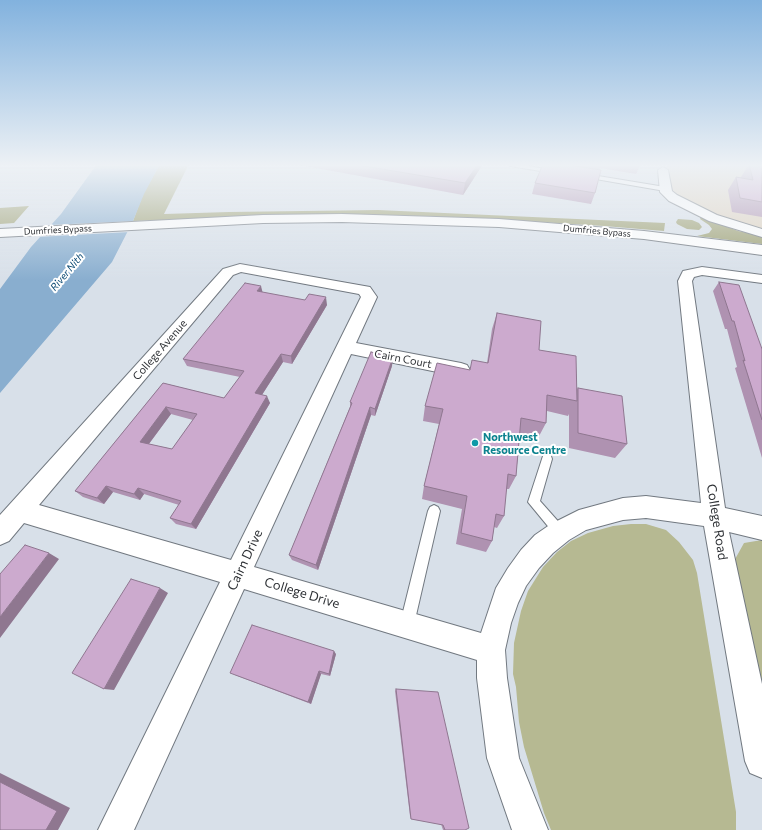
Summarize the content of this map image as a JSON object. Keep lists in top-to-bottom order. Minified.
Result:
{"streets":{"highway":["Dumfries Bypass"],"street":["College Avenue","Cairn Court","College Road","Cairn Drive","College Drive"]},"crossings":[["College Avenue","Cairn Drive"],["College Avenue","College Drive"],["Cairn Court","Cairn Drive"],["Cairn Drive","College Drive"]],"water":["River Nith"],"places":["Northwest Resource Centre"]}
